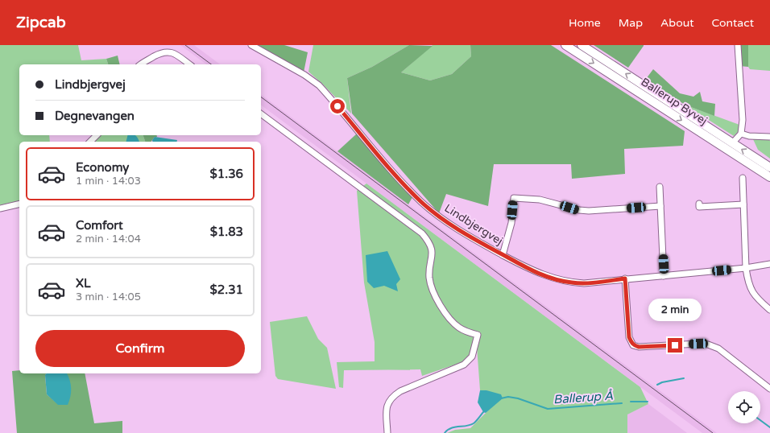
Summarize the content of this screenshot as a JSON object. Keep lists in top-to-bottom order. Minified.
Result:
{"streets":{"main road":["Ballerup Byvej"],"street":["Lindbjergvej"]},"water":["Ballerup Å"],"page":{"header":"Zipcab","nav":["Home","Map","About","Contact"],"banner":["Lindbjergvej","Degnevangen"],"list":[{"name":"Economy","note":"1 min · 14:03","value":"$1.36"},{"name":"Comfort","note":"2 min · 14:04","value":"$1.83"},{"name":"XL","note":"3 min · 14:05","value":"$2.31"}],"bubble":"2 min","buttons":"Confirm"}}
